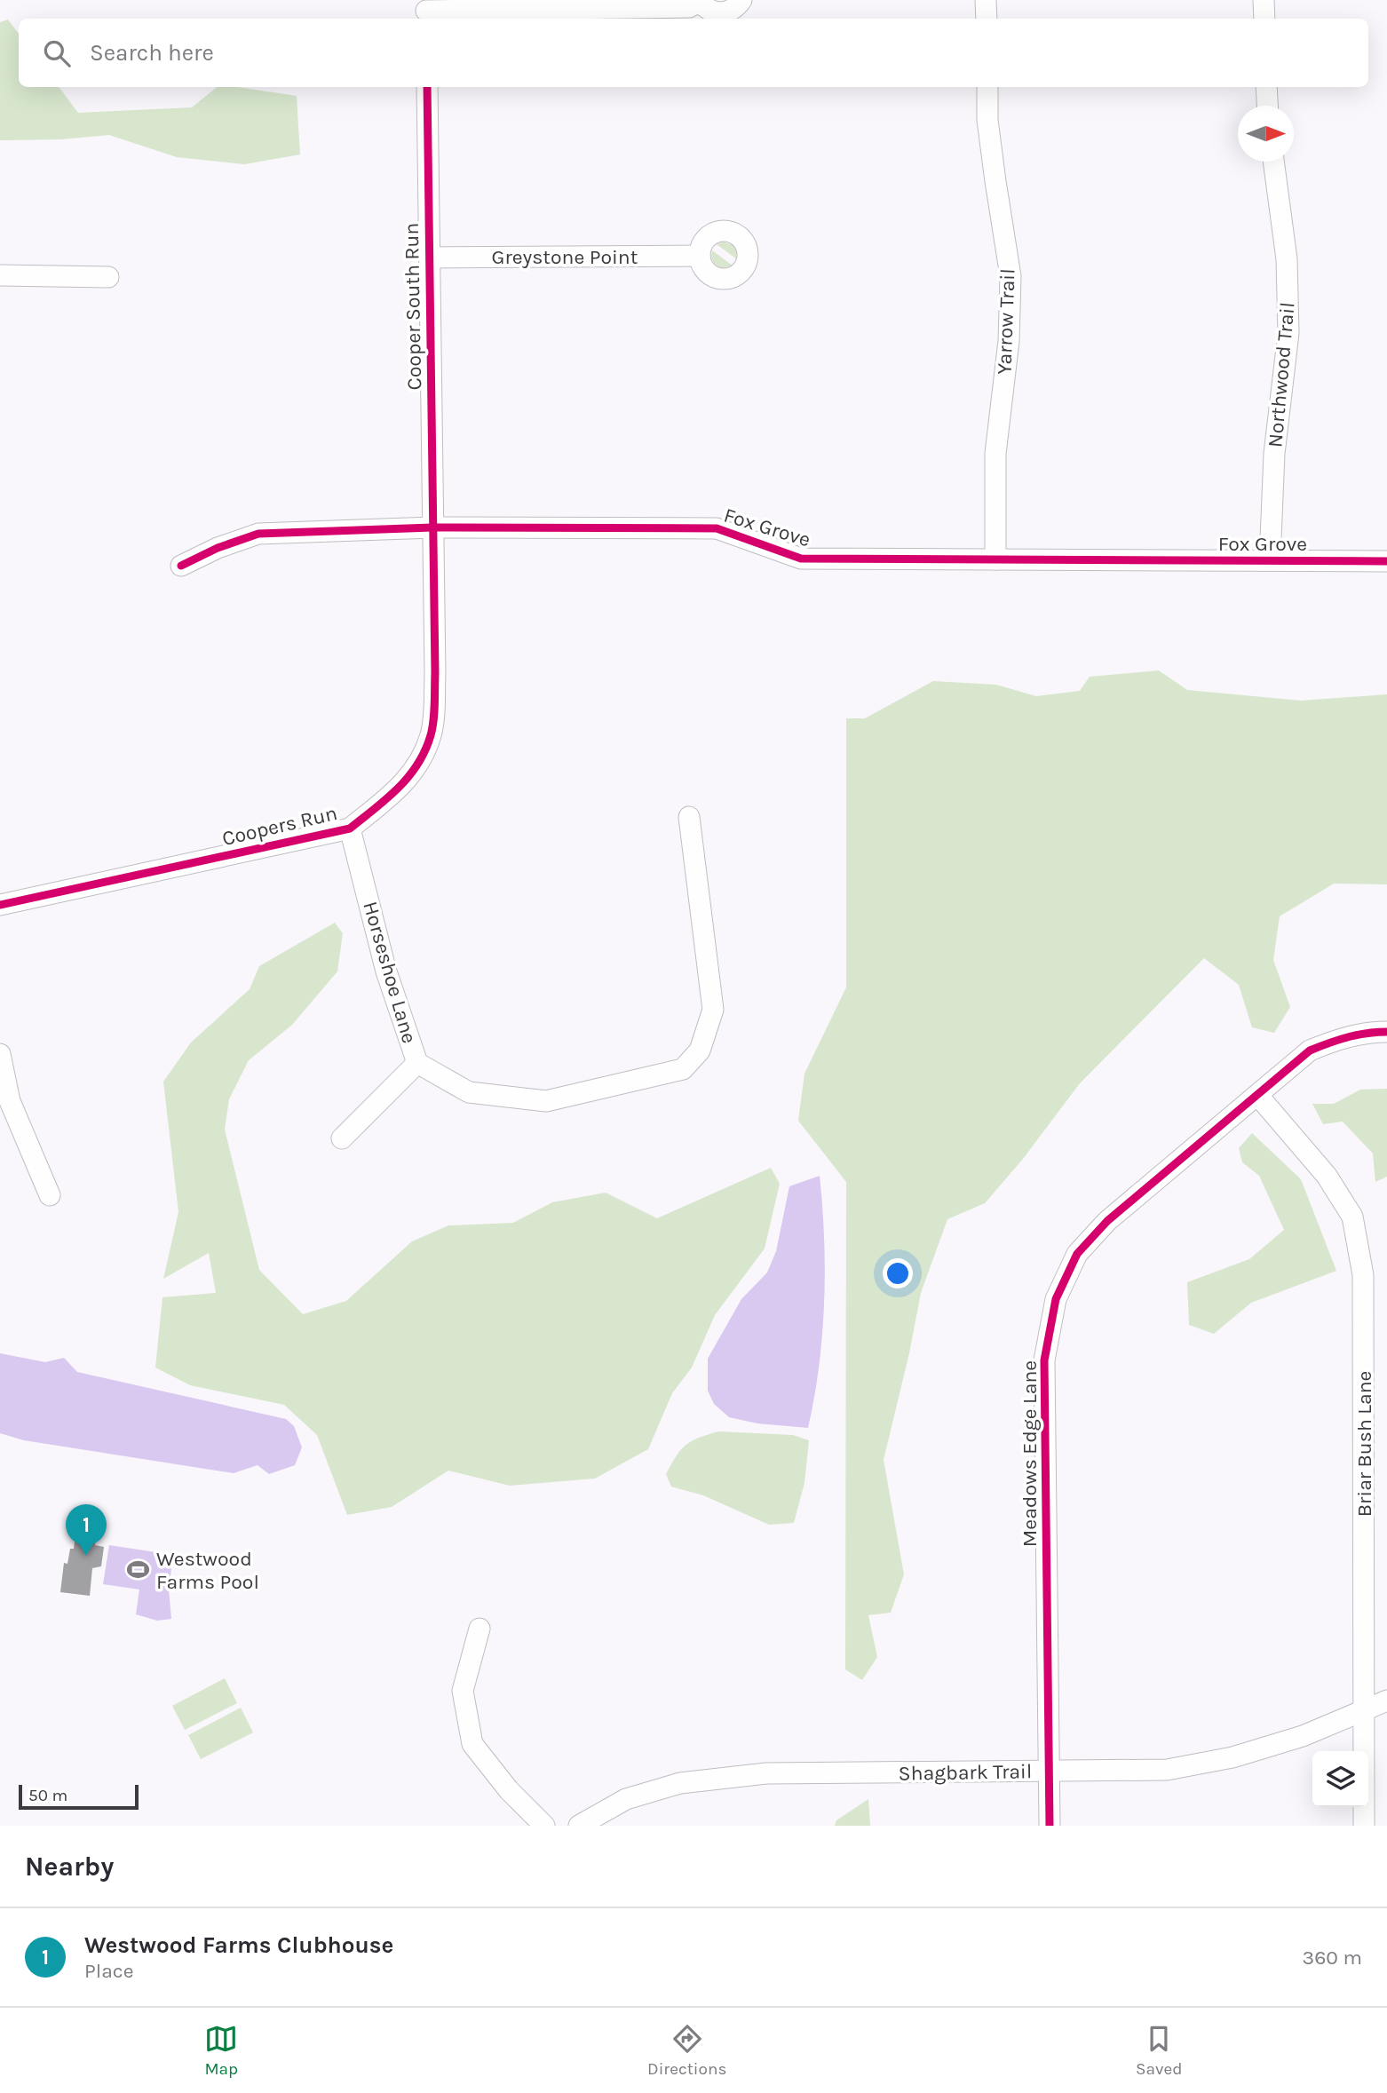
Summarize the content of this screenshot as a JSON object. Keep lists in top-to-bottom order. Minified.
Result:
{"streets":{"street":["Greystone Point","Cooper South Run","Yarrow Trail","Northwood Trail","Fox Grove","Coopers Run","Horseshoe Lane","Briar Bush Lane","Meadows Edge Lane","Shagbark Trail"]},"crossings":[["Greystone Point","Cooper South Run"],["Cooper South Run","Fox Grove"],["Cooper South Run","Coopers Run"],["Yarrow Trail","Fox Grove"],["Northwood Trail","Fox Grove"],["Fox Grove","Coopers Run"],["Coopers Run","Horseshoe Lane"],["Briar Bush Lane","Meadows Edge Lane"],["Briar Bush Lane","Shagbark Trail"],["Meadows Edge Lane","Shagbark Trail"]],"places":{"sports":["Westwood Farms Pool"]},"scale_bar":"50 m","north":"right","page":{"search":"Search here","pins":"1","scale":"50 m","heading":"Nearby","list":[{"mark":"1","name":"Westwood Farms Clubhouse","note":"Place","value":"360 m"}],"nav":["Map","Directions","Saved"]}}
